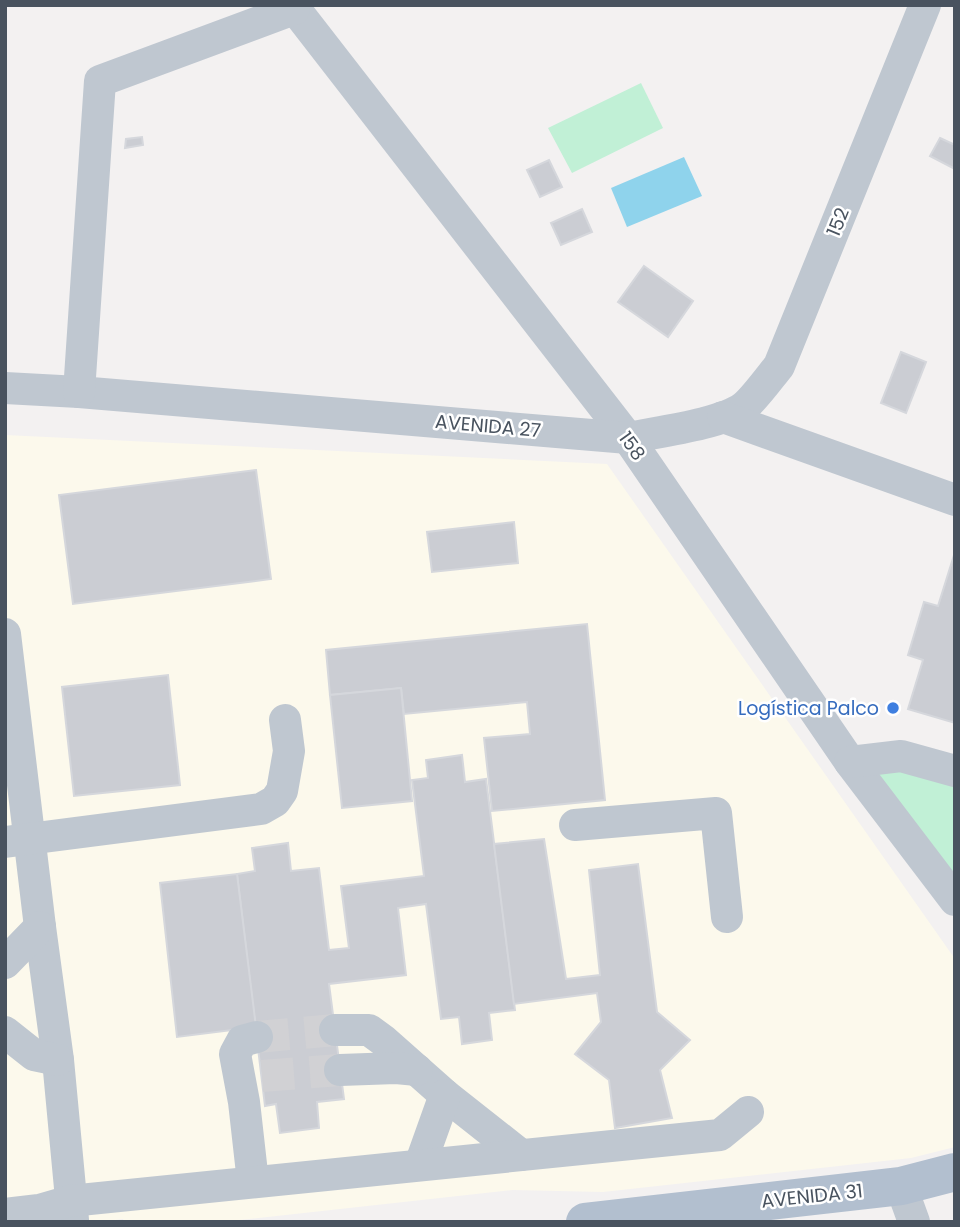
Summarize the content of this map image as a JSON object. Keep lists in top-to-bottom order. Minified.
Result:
{"streets":{"main road":["AVENIDA 31"],"street":["152","AVENIDA 27","158"]},"crossings":[["152","AVENIDA 27"],["AVENIDA 27","158"]],"places":["Logística Palco"]}
